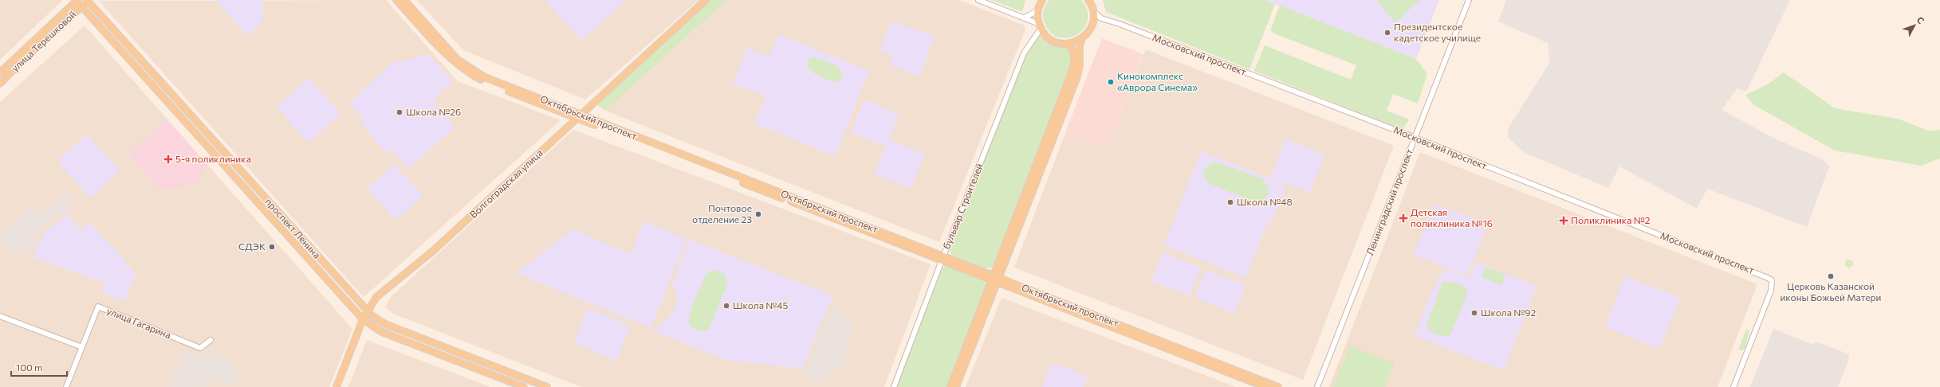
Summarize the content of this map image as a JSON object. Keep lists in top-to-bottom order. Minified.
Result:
{"streets":{"main road":["улица Терешковой","Октябрьский проспект","Волгоградская улица","проспект Ленина"],"street":["Московский проспект","Ленинградский проспект","бульвар Строителей","улица Гагарина"]},"crossings":[["улица Терешковой","проспект Ленина"],["Московский проспект","Ленинградский проспект"],["Октябрьский проспект","Волгоградская улица"],["Октябрьский проспект","бульвар Строителей"],["Волгоградская улица","проспект Ленина"]],"places":{"other":["Президентское кадетское училище","Кинокомплекс «Аврора Синема»","Школа №26","Школа №48","Почтовое отделение 23","СДЭК","Церковь Казанской иконы Божьей Матери","Школа №45","Школа №92"],"health":["5-я поликлиника","Детская поликлиника №16","Поликлиника №2"]},"scale_bar":"100 m","north":"top right"}
